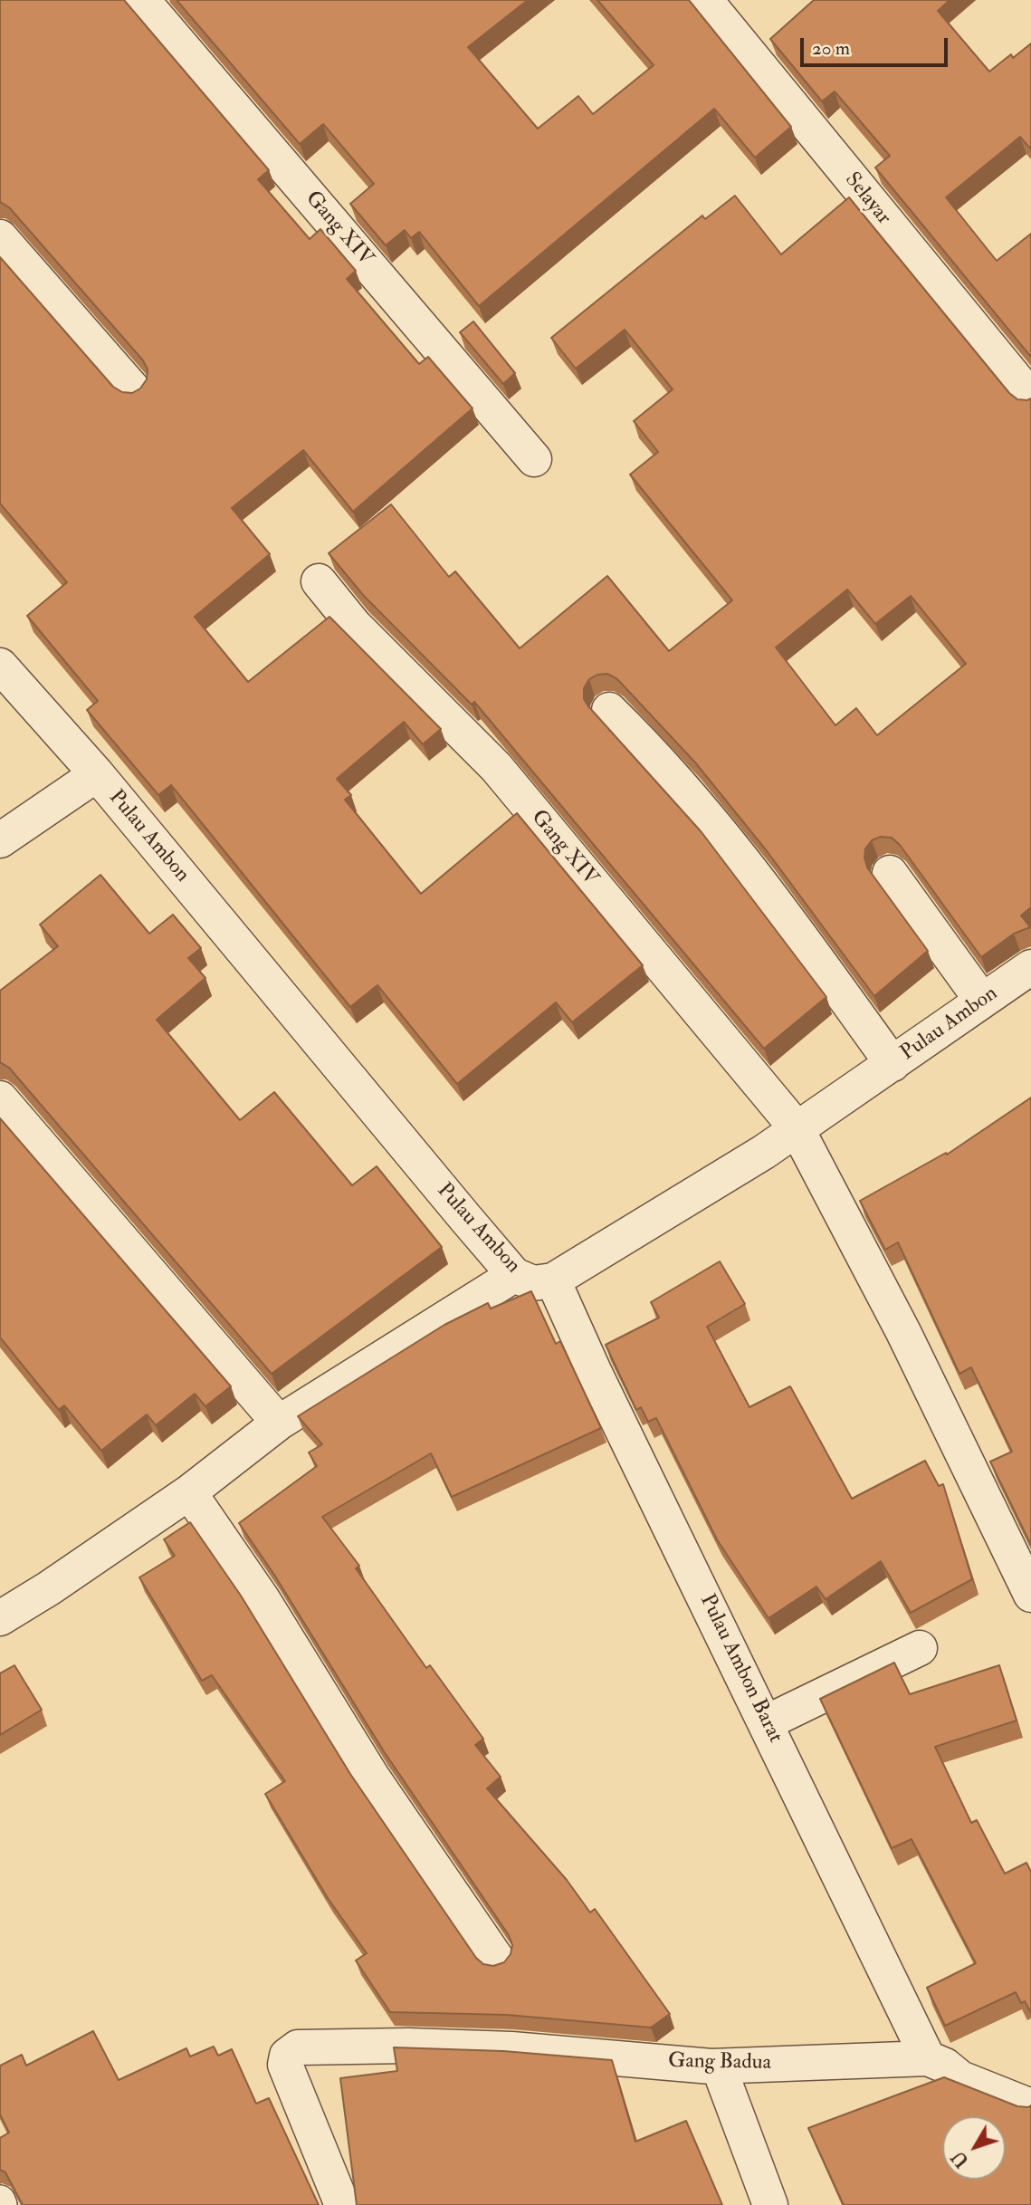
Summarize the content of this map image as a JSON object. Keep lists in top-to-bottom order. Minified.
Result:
{"streets":{"street":["Selayar","Gang XIV","Pulau Ambon","Pulau Ambon Barat","Gang Badua"]},"crossings":[["Gang XIV","Pulau Ambon"],["Pulau Ambon","Pulau Ambon Barat"],["Pulau Ambon Barat","Gang Badua"]],"scale_bar":"20 m","north":"bottom left"}
